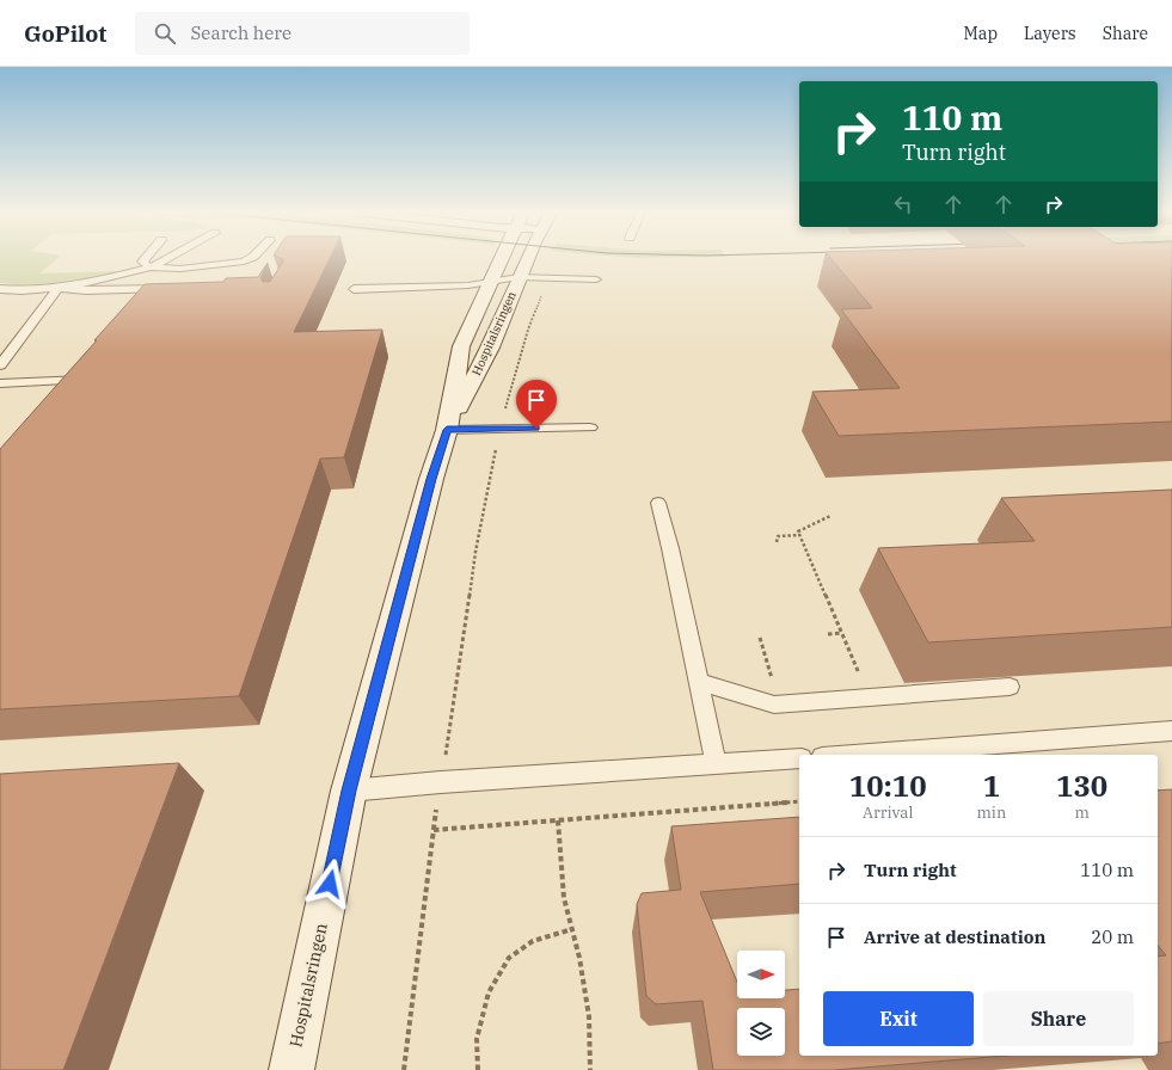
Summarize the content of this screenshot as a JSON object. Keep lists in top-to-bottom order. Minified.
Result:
{"streets":{"street":["Hospitalsringen"]},"north":"right","page":{"header":"GoPilot","search":"Search here","nav":["Map","Layers","Share"],"turn":["110 m","Turn right"],"eta":["10:10","Arrival","1","min","130","m"],"list":[{"name":"Turn right","value":"110 m"},{"name":"Arrive at destination","value":"20 m"}],"buttons":["Exit","Share"]}}
